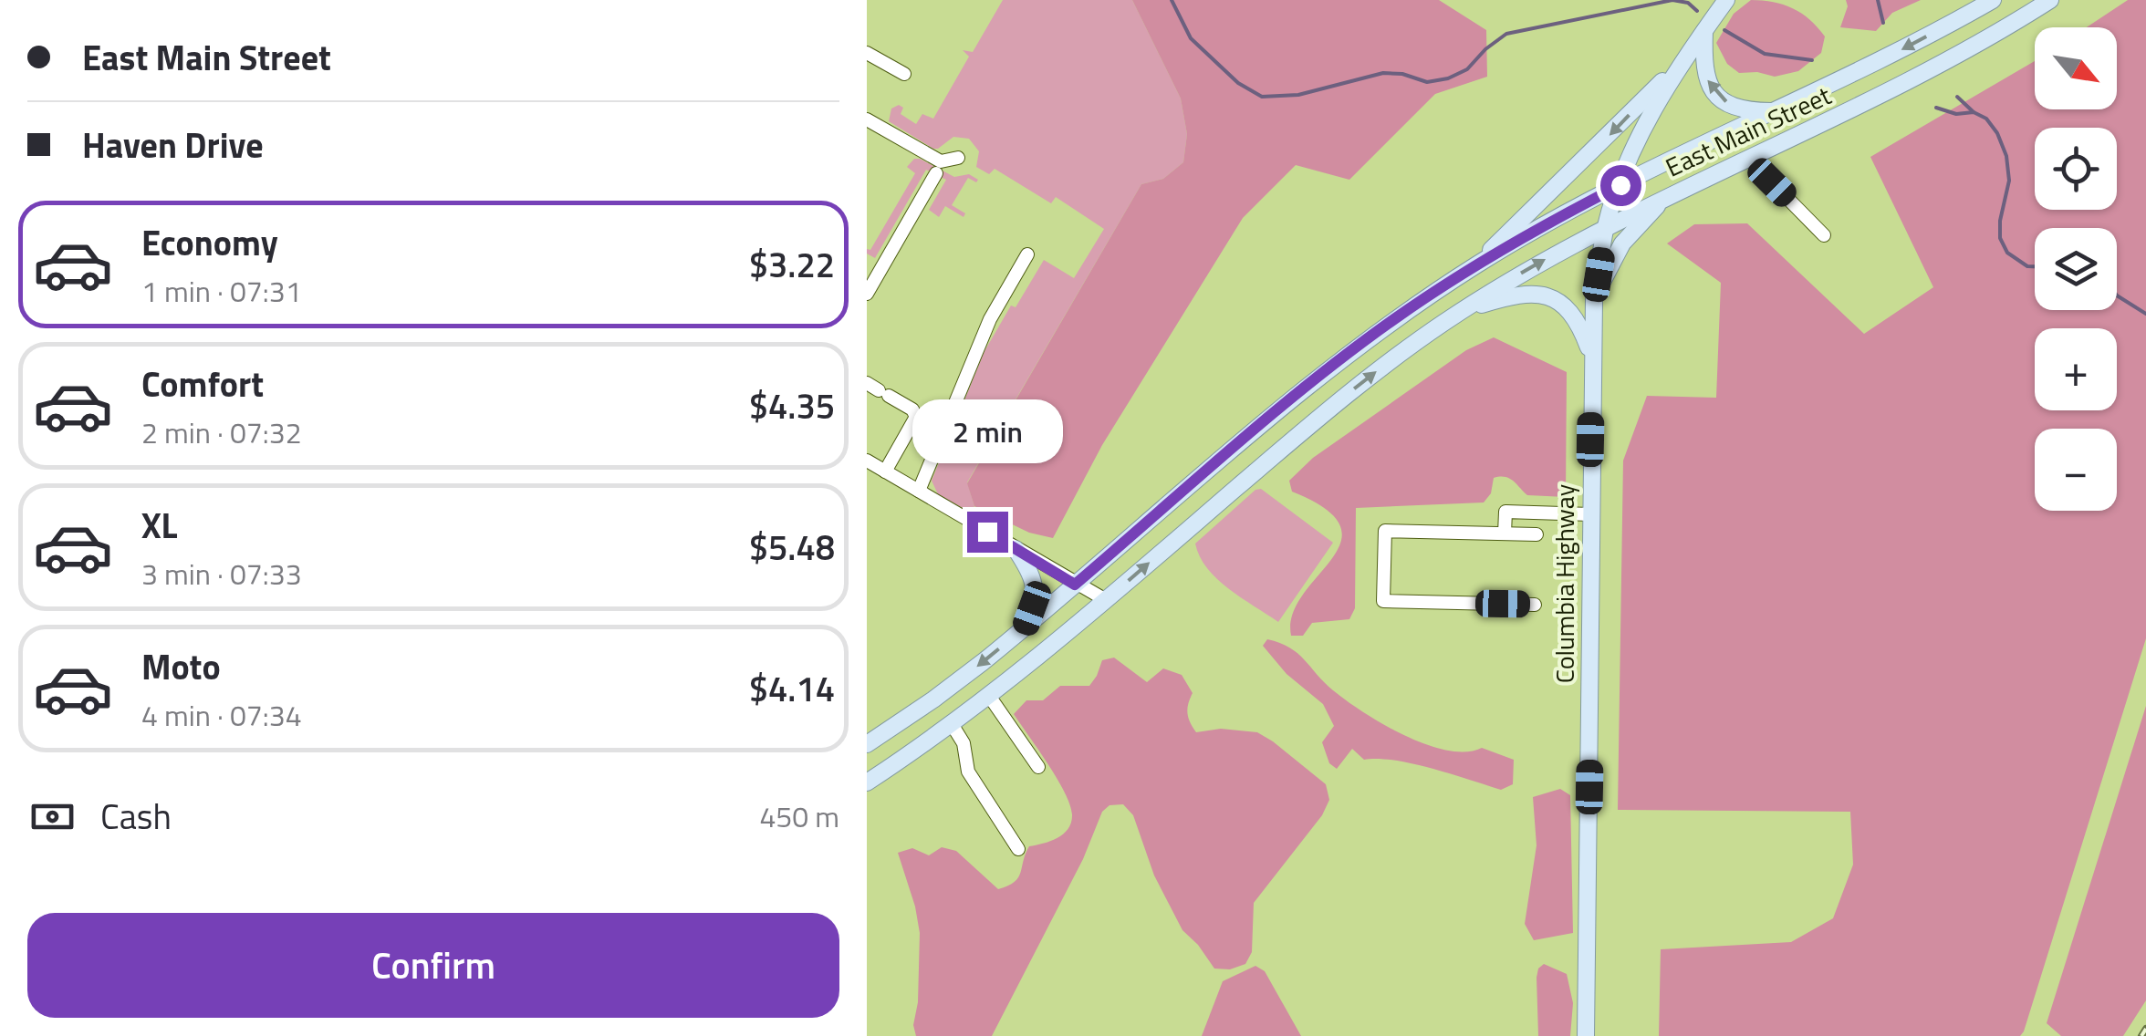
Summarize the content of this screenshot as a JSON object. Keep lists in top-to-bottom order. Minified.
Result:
{"streets":{"main road":["East Main Street","Columbia Highway"]},"crossings":[["East Main Street","Columbia Highway"]],"north":"bottom right","page":{"banner":["East Main Street","Haven Drive"],"map_buttons":["+","−"],"list":[{"name":"Economy","note":"1 min · 07:31","value":"$3.22"},{"name":"Comfort","note":"2 min · 07:32","value":"$4.35"},{"name":"XL","note":"3 min · 07:33","value":"$5.48"},{"name":"Moto","note":"4 min · 07:34","value":"$4.14"}],"bubble":"2 min","pay":["Cash","450 m"],"buttons":"Confirm"}}
